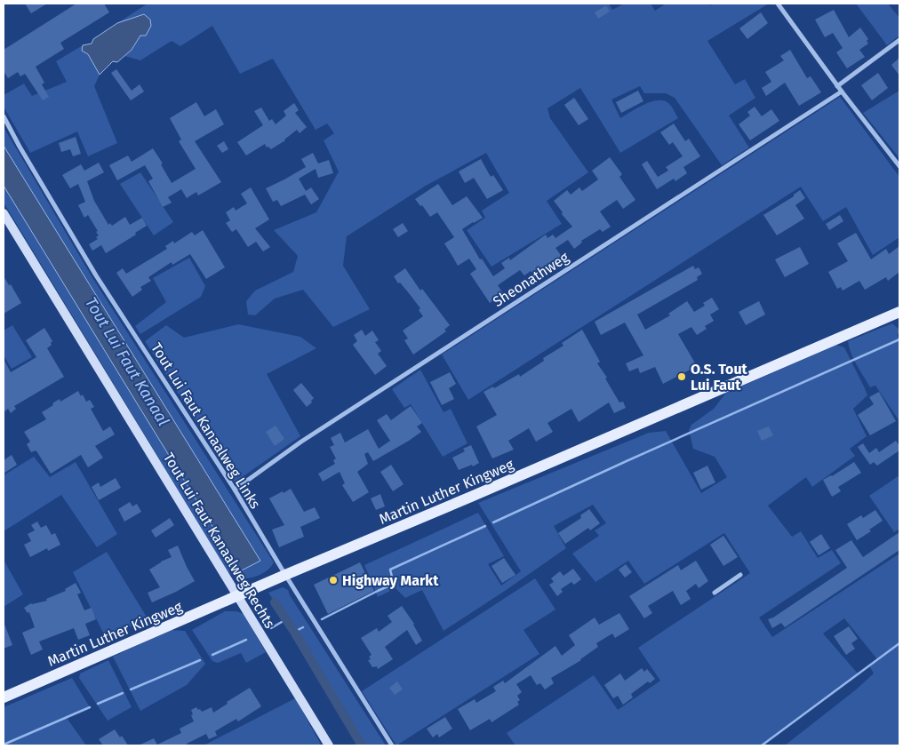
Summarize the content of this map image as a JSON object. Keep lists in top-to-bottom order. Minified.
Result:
{"streets":{"main road":["Martin Luther Kingweg"],"street":["Sheonathweg","Tout Lui Faut Kanaalweg Links","Tout Lui Faut Kanaalweg Rechts"]},"crossings":[["Sheonathweg","Tout Lui Faut Kanaalweg Links"],["Tout Lui Faut Kanaalweg Links","Martin Luther Kingweg"],["Martin Luther Kingweg","Tout Lui Faut Kanaalweg Rechts"]],"water":["Tout Lui Faut Kanaal"],"places":["O.S. Tout Lui Faut","Highway Markt"]}
